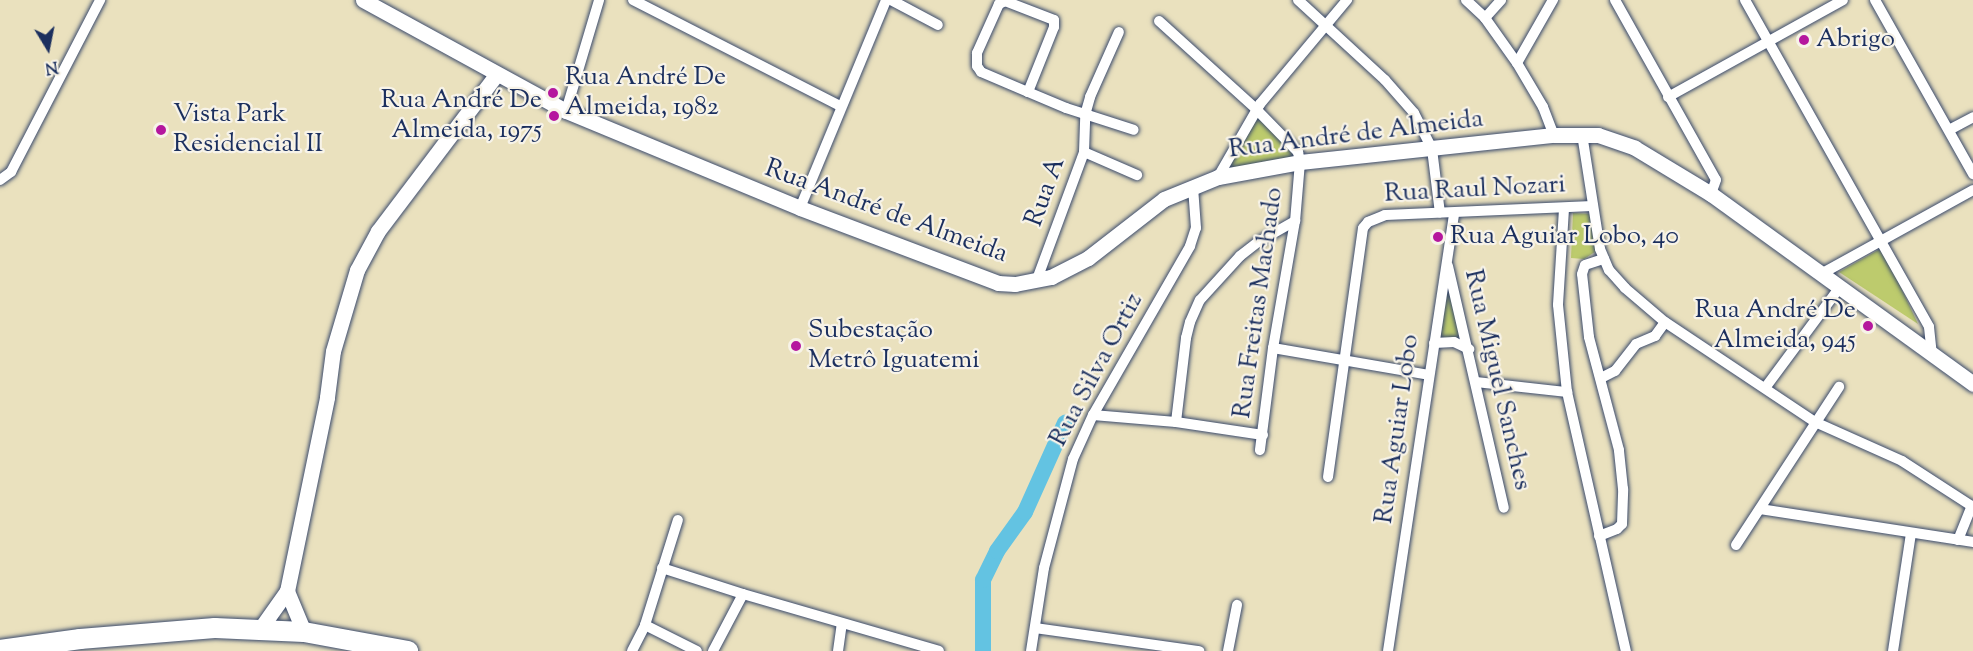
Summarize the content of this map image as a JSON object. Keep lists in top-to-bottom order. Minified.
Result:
{"streets":{"main road":["Rua André de Almeida"],"street":["Rua Raul Nozari","Rua A","Rua Freitas Machado","Rua Silva Ortiz","Rua Miguel Sanches","Rua Aguiar Lobo"]},"crossings":[["Rua André de Almeida","Rua A"],["Rua André de Almeida","Rua Freitas Machado"],["Rua André de Almeida","Rua Silva Ortiz"],["Rua Raul Nozari","Rua Aguiar Lobo"],["Rua Miguel Sanches","Rua Aguiar Lobo"]],"places":["Abrigo","Rua André De Almeida, 1982","Rua André De Almeida, 1975","Vista Park Residencial II","Rua Aguiar Lobo, 40","Rua André De Almeida, 945","Subestação Metrô Iguatemi"],"north":"bottom"}
